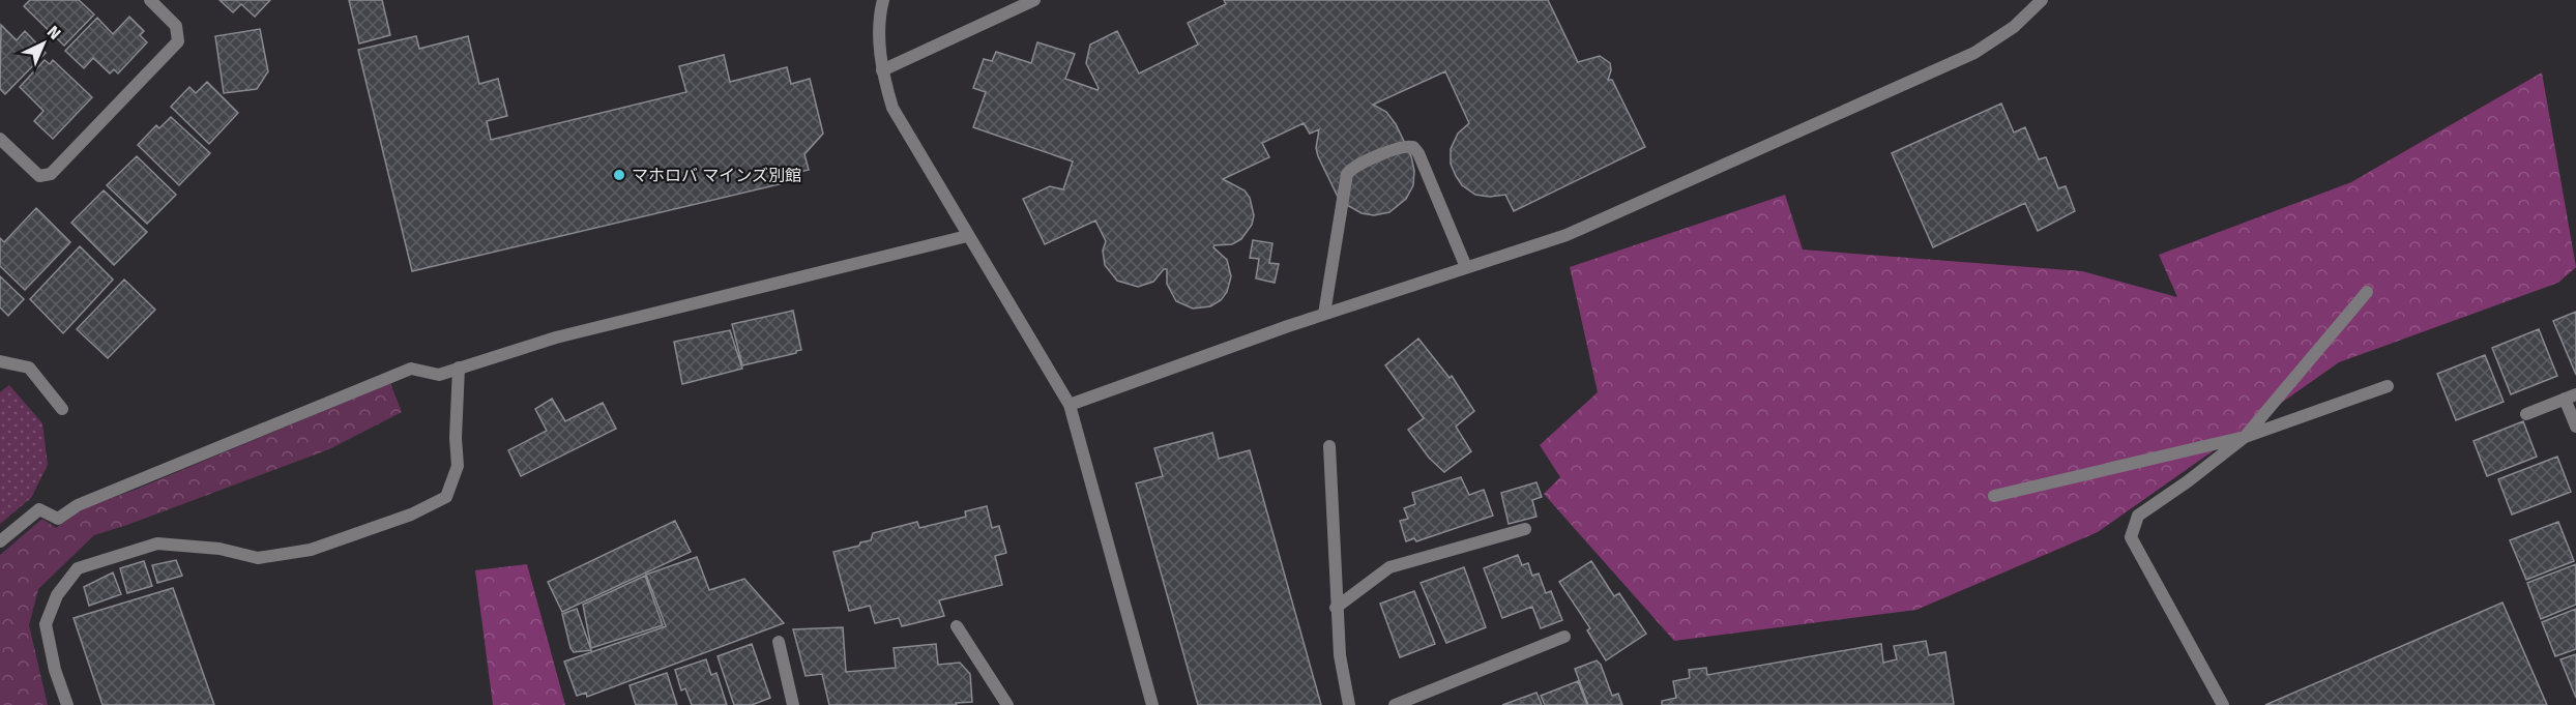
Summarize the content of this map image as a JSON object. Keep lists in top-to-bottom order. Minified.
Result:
{"places":["マホロバ マインズ別館"],"north":"top right"}
